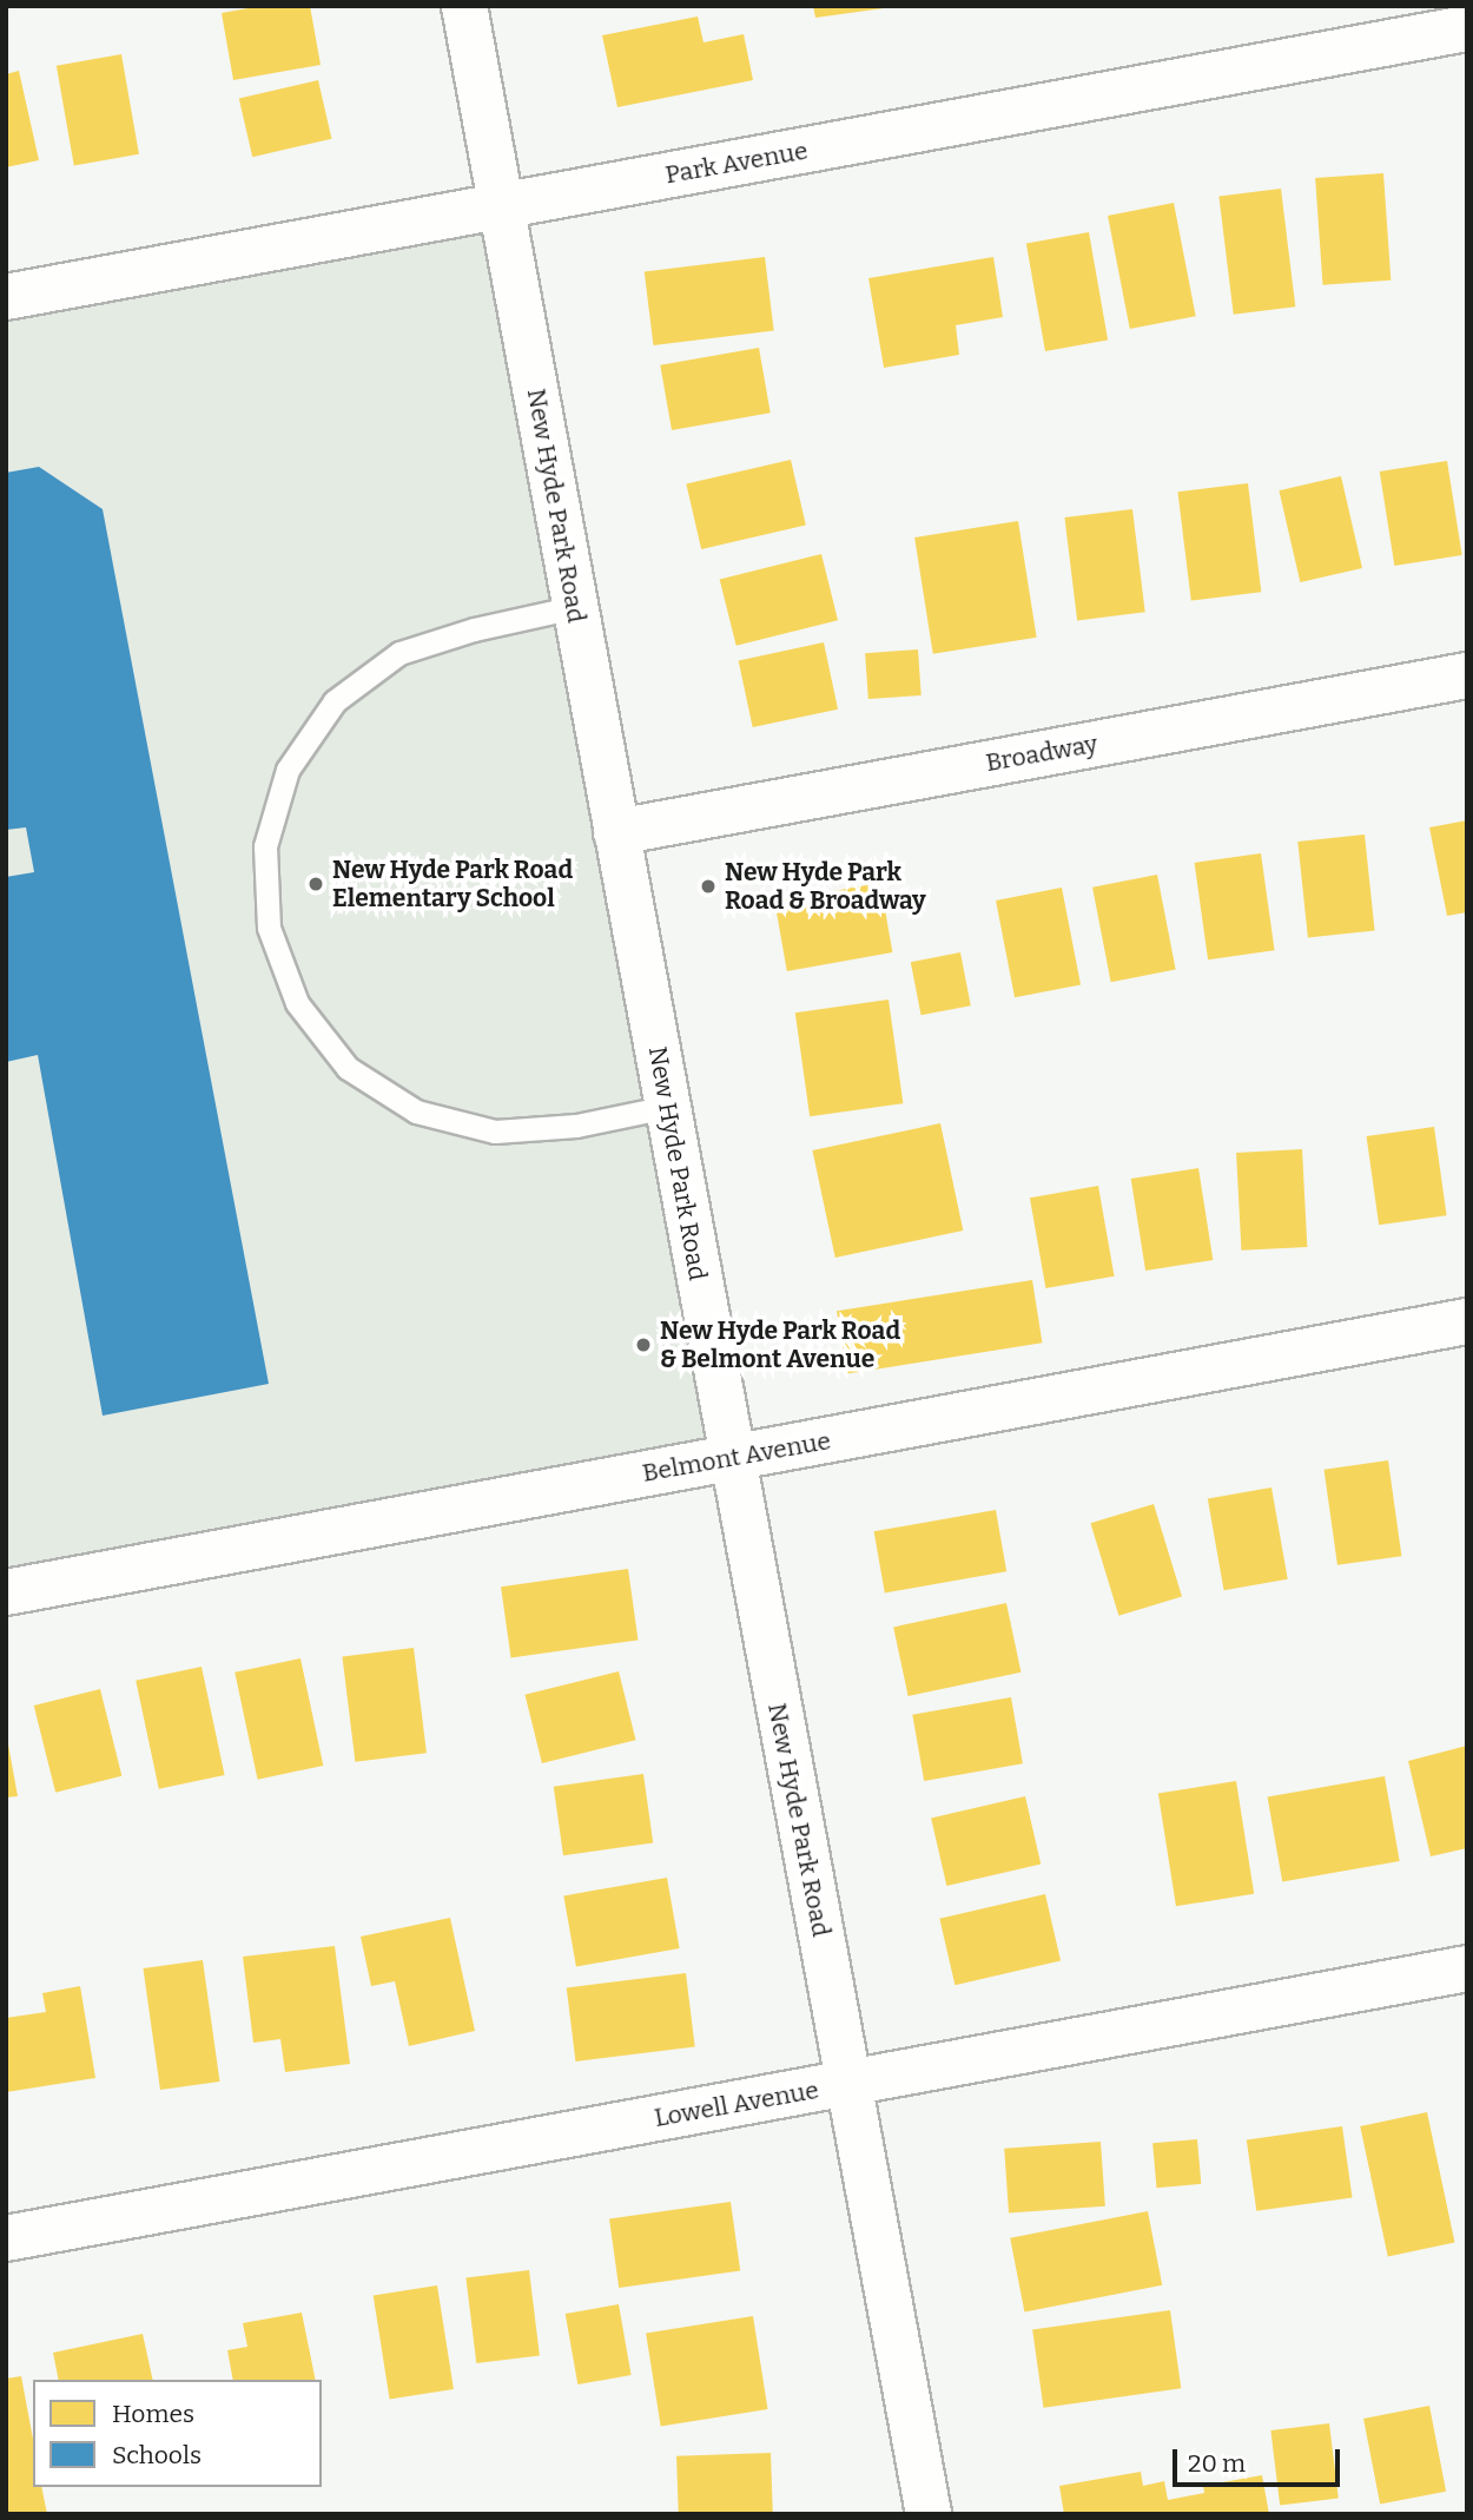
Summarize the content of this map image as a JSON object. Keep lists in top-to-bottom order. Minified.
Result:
{"streets":{"street":["Park Avenue","New Hyde Park Road","Broadway","Belmont Avenue","Lowell Avenue"]},"crossings":[["Park Avenue","New Hyde Park Road"],["New Hyde Park Road","Broadway"],["New Hyde Park Road","Belmont Avenue"],["New Hyde Park Road","Lowell Avenue"]],"places":["New Hyde Park Road Elementary School","New Hyde Park Road & Broadway","New Hyde Park Road & Belmont Avenue"],"legend":["Homes","Schools"],"scale_bar":"20 m"}
